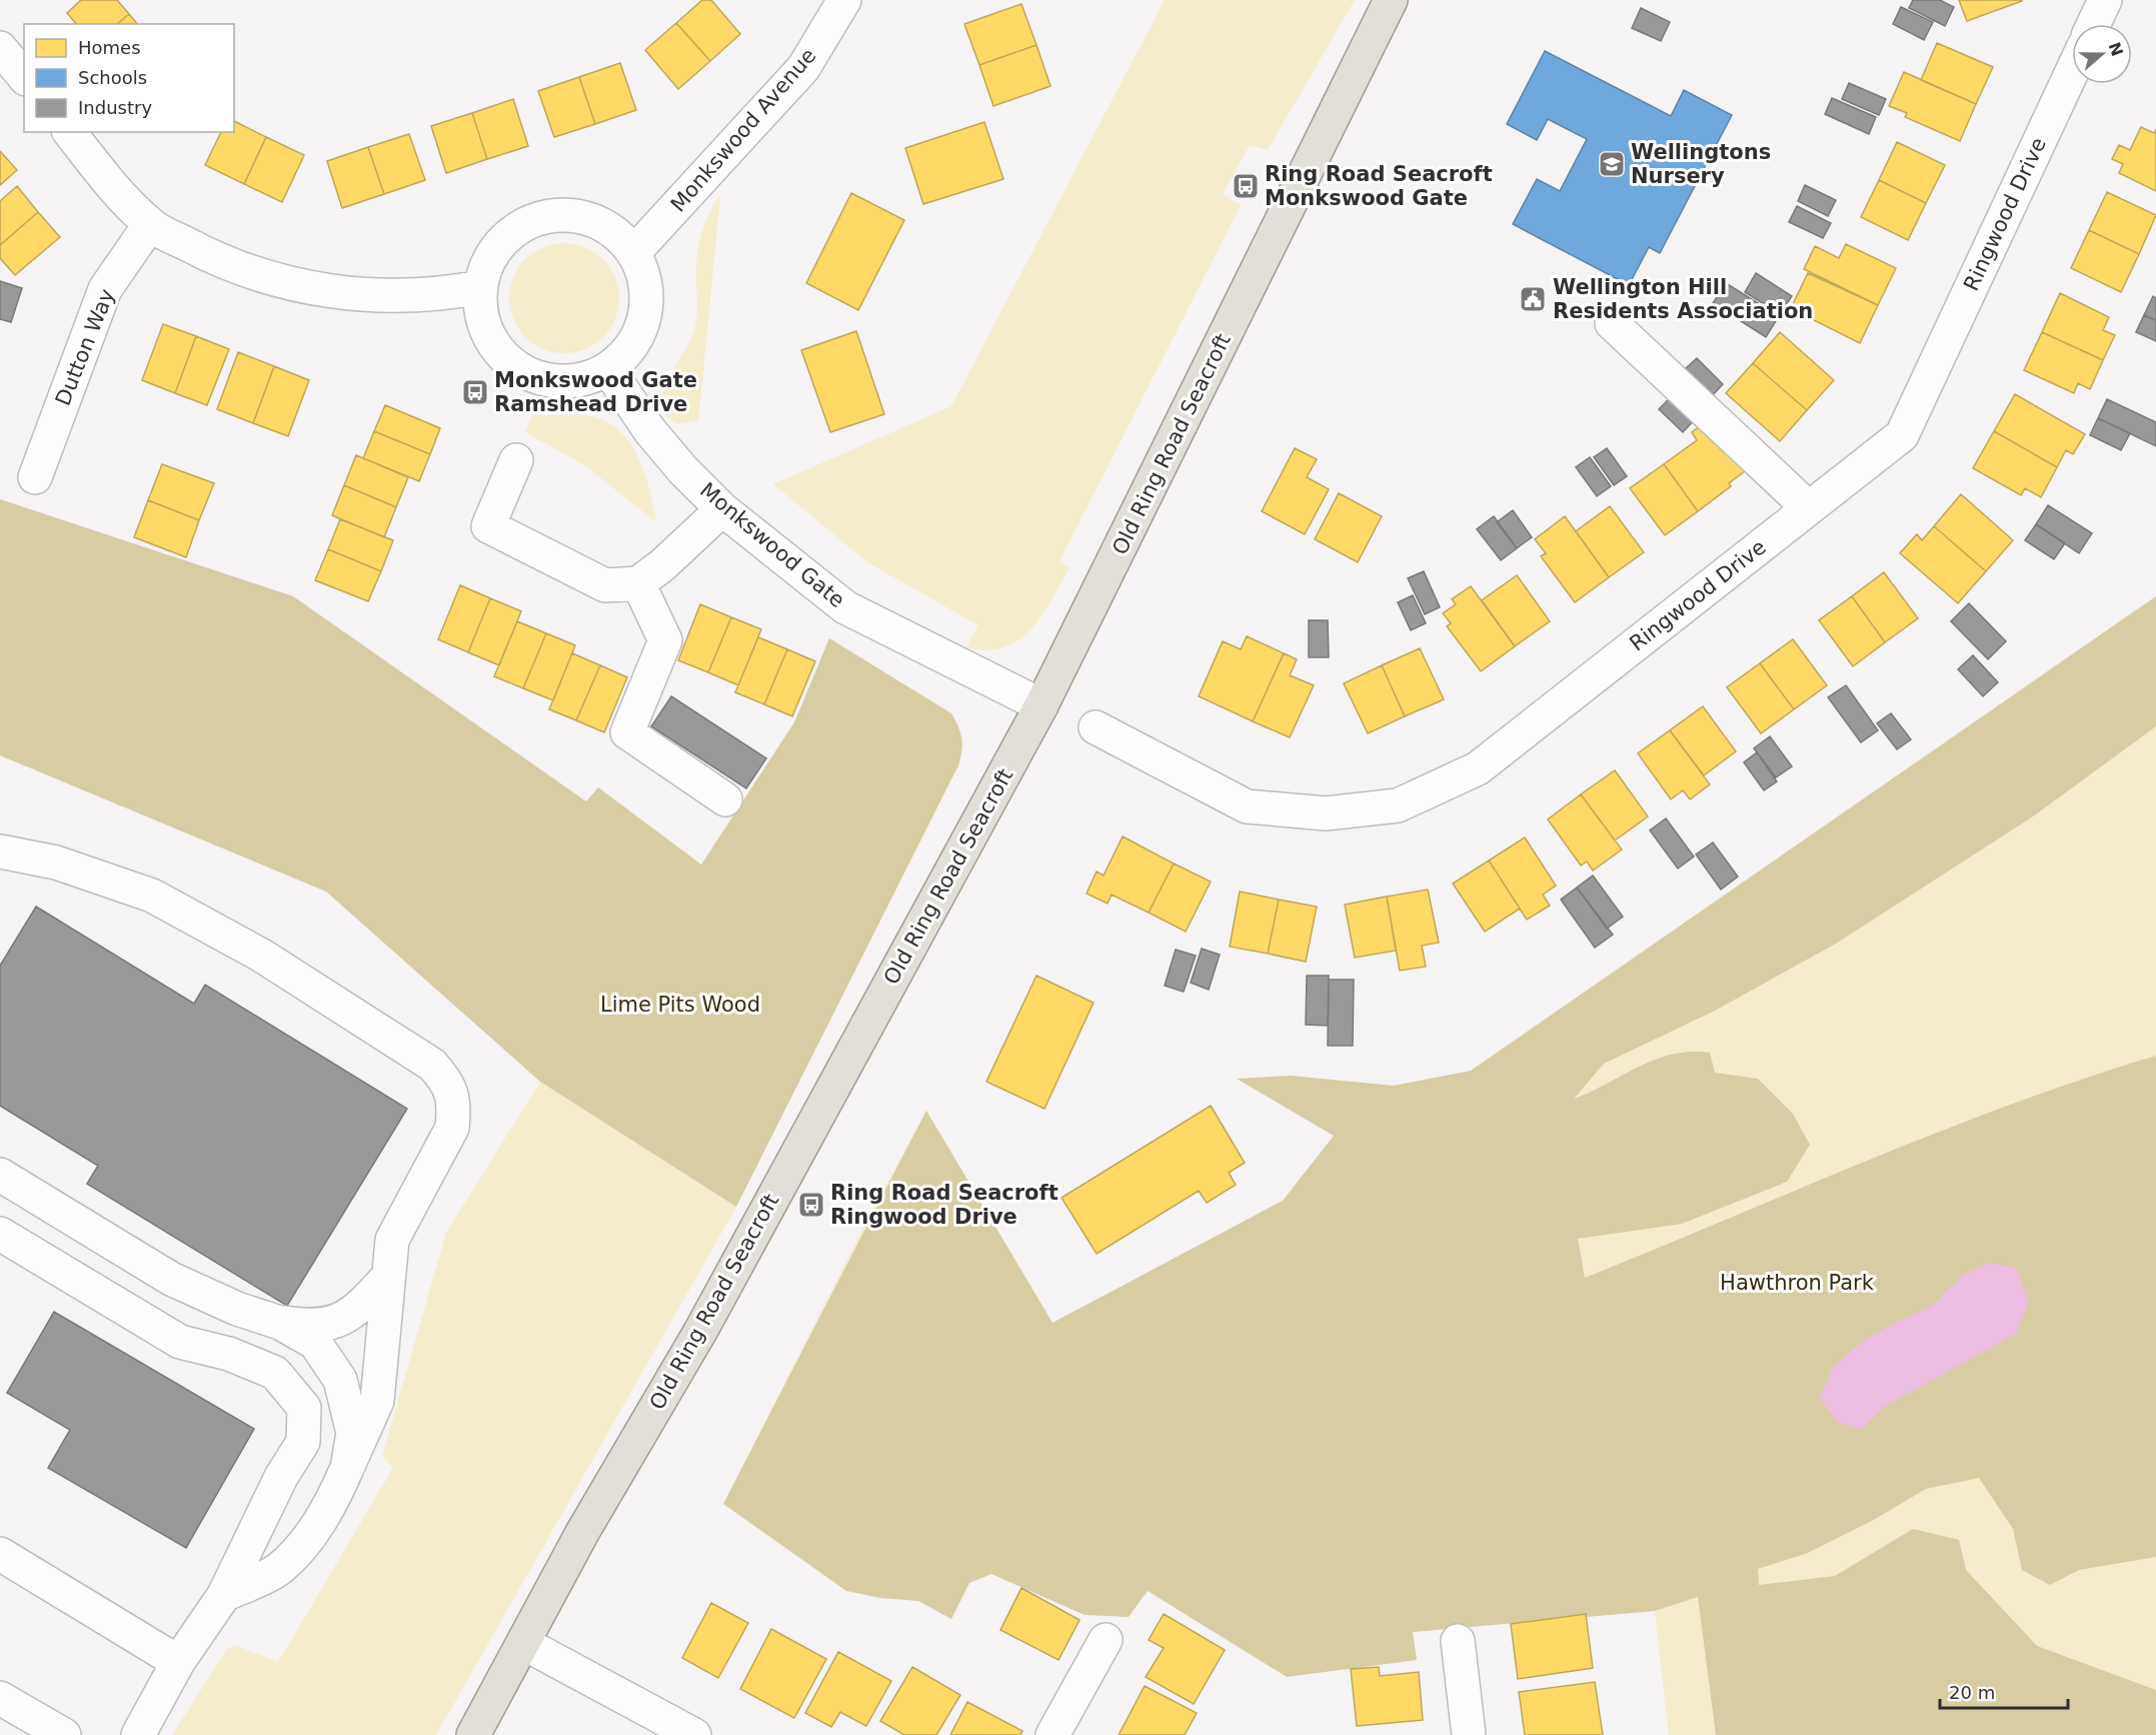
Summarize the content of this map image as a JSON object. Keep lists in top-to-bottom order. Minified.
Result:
{"streets":{"main road":["Old Ring Road Seacroft"],"street":["Monkswood Avenue","Ringwood Drive","Dutton Way","Monkswood Gate"]},"crossings":[["Monkswood Avenue","Monkswood Gate"],["Old Ring Road Seacroft","Monkswood Gate"]],"parks":["Lime Pits Wood","Hawthron Park"],"places":{"school or university":["Wellingtons Nursery"],"bus stop":["Ring Road Seacroft Monkswood Gate","Monkswood Gate Ramshead Drive","Ring Road Seacroft Ringwood Drive"],"public building":["Wellington Hill Residents Association"]},"legend":["Homes","Schools","Industry"],"scale_bar":"20 m","north":"right"}
